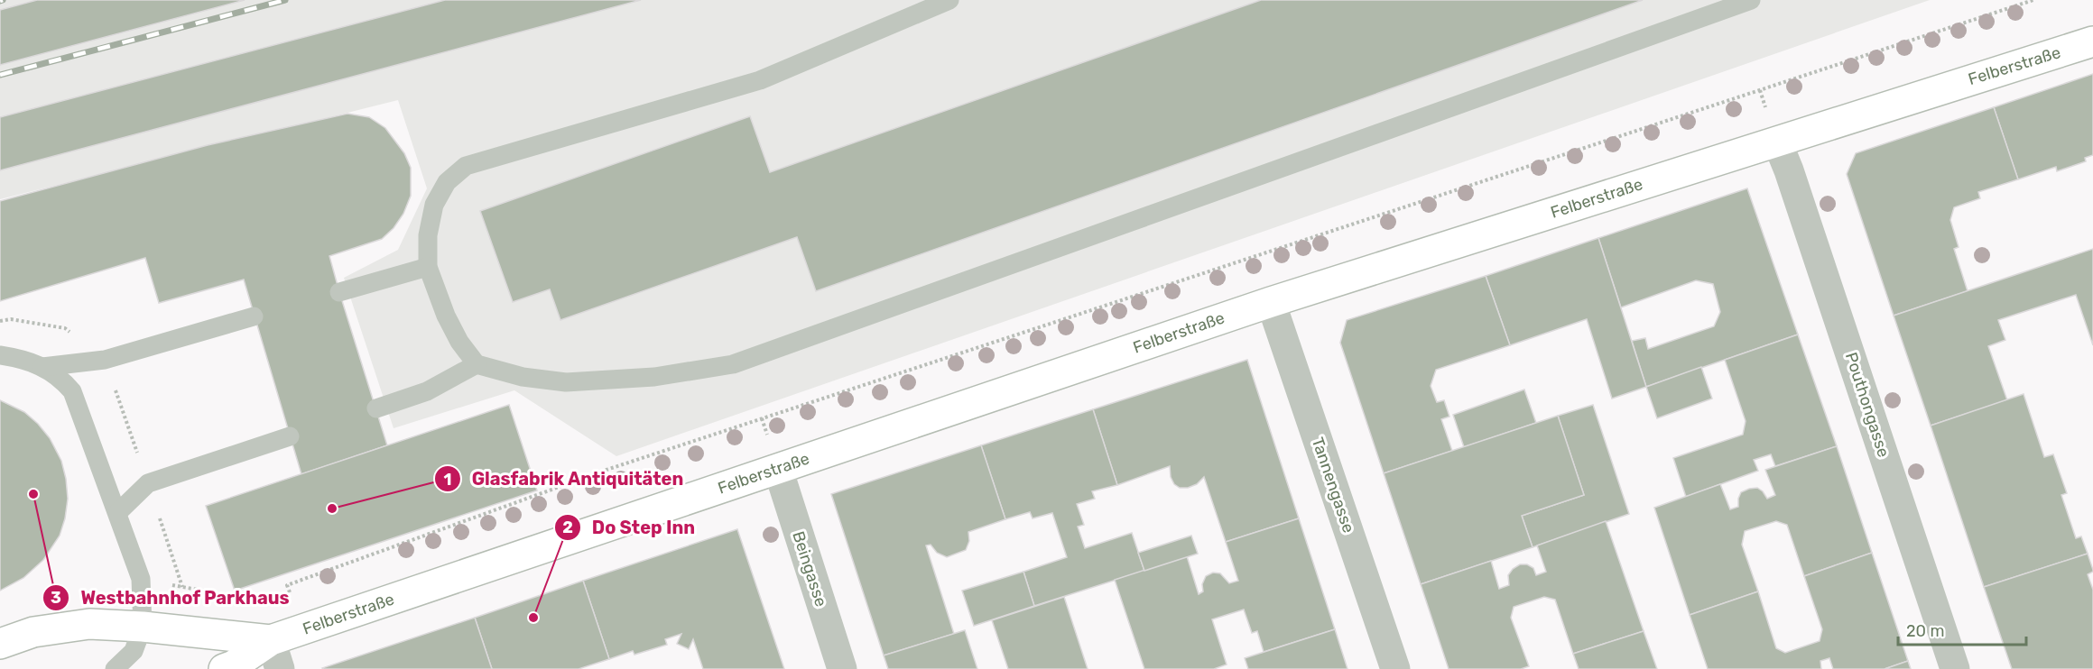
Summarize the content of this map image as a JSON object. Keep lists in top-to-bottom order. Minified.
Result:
{"streets":{"main road":["Felberstraße"],"street":["Pouthongasse","Tannengasse","Beingasse"]},"crossings":[["Felberstraße","Pouthongasse"],["Felberstraße","Tannengasse"],["Felberstraße","Beingasse"]],"places":["Westbahnhof Parkhaus","Glasfabrik Antiquitäten","Do Step Inn"],"scale_bar":"20 m"}
